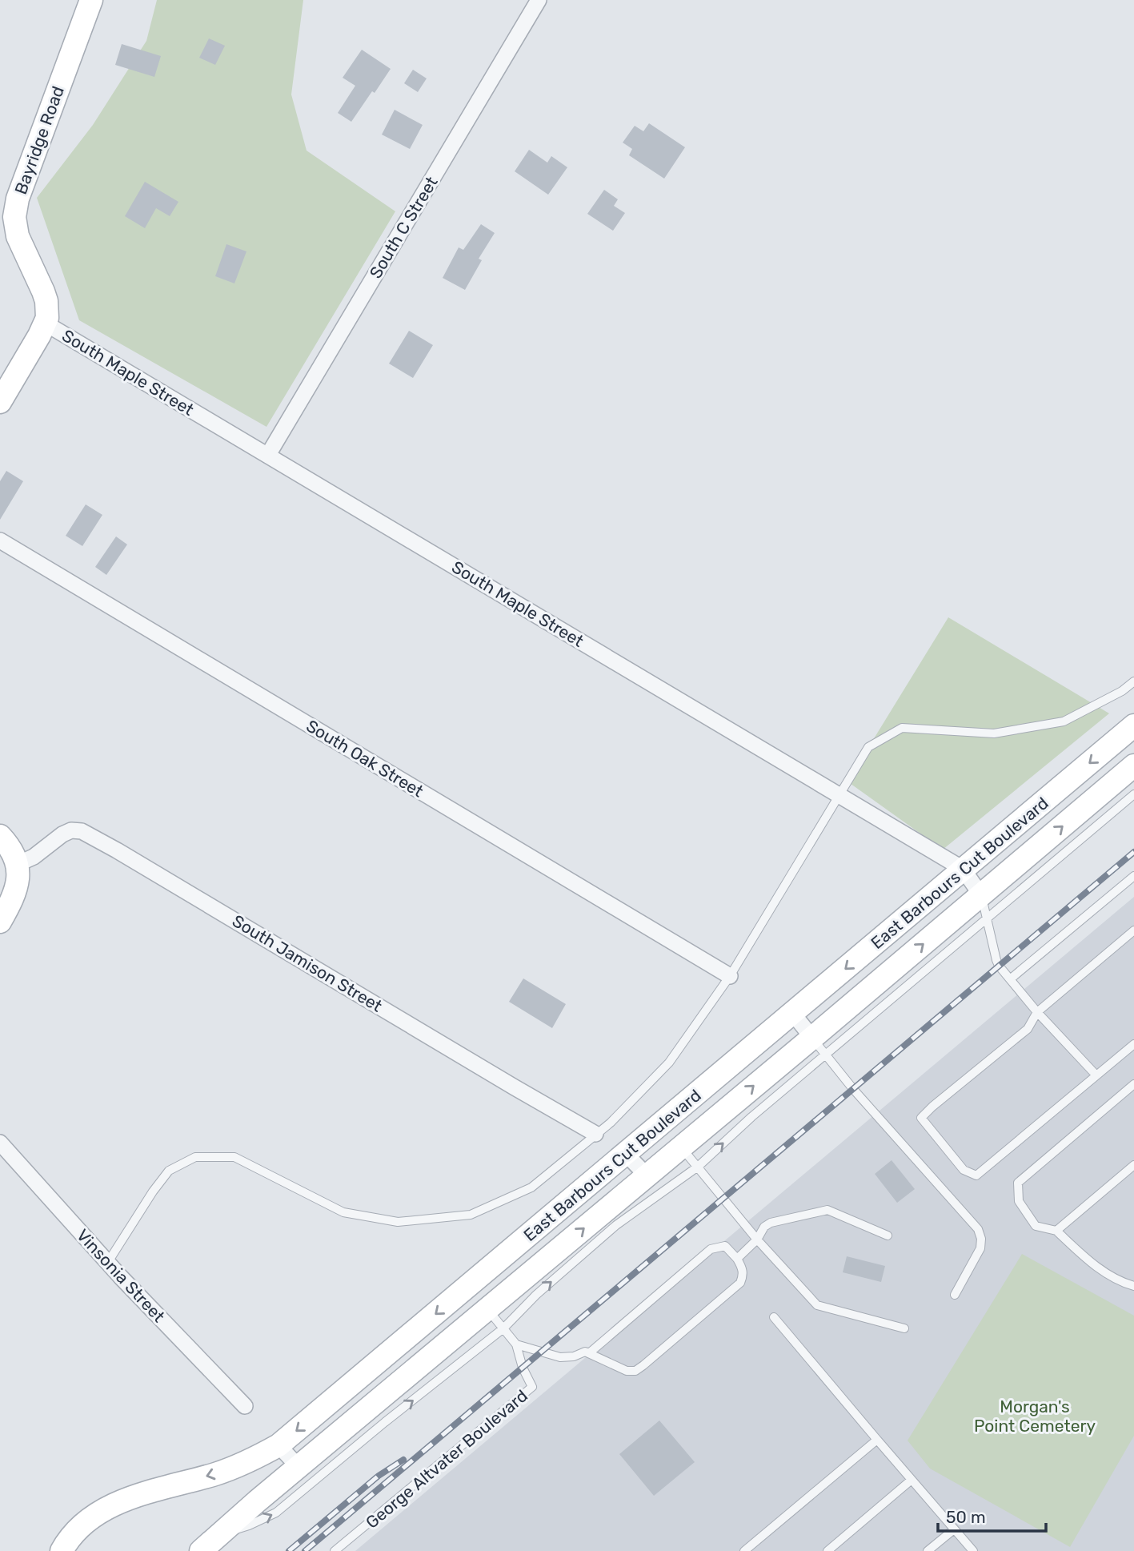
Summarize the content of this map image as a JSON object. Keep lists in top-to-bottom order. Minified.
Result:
{"streets":{"street":["Bayridge Road","South C Street","South Maple Street","South Oak Street","East Barbours Cut Boulevard","South Jamison Street","Vinsonia Street"],"lane":["George Altvater Boulevard"]},"crossings":[["Bayridge Road","South Maple Street"],["South C Street","South Maple Street"],["South Maple Street","East Barbours Cut Boulevard"]],"parks":["Morgan's Point Cemetery"],"scale_bar":"50 m"}
